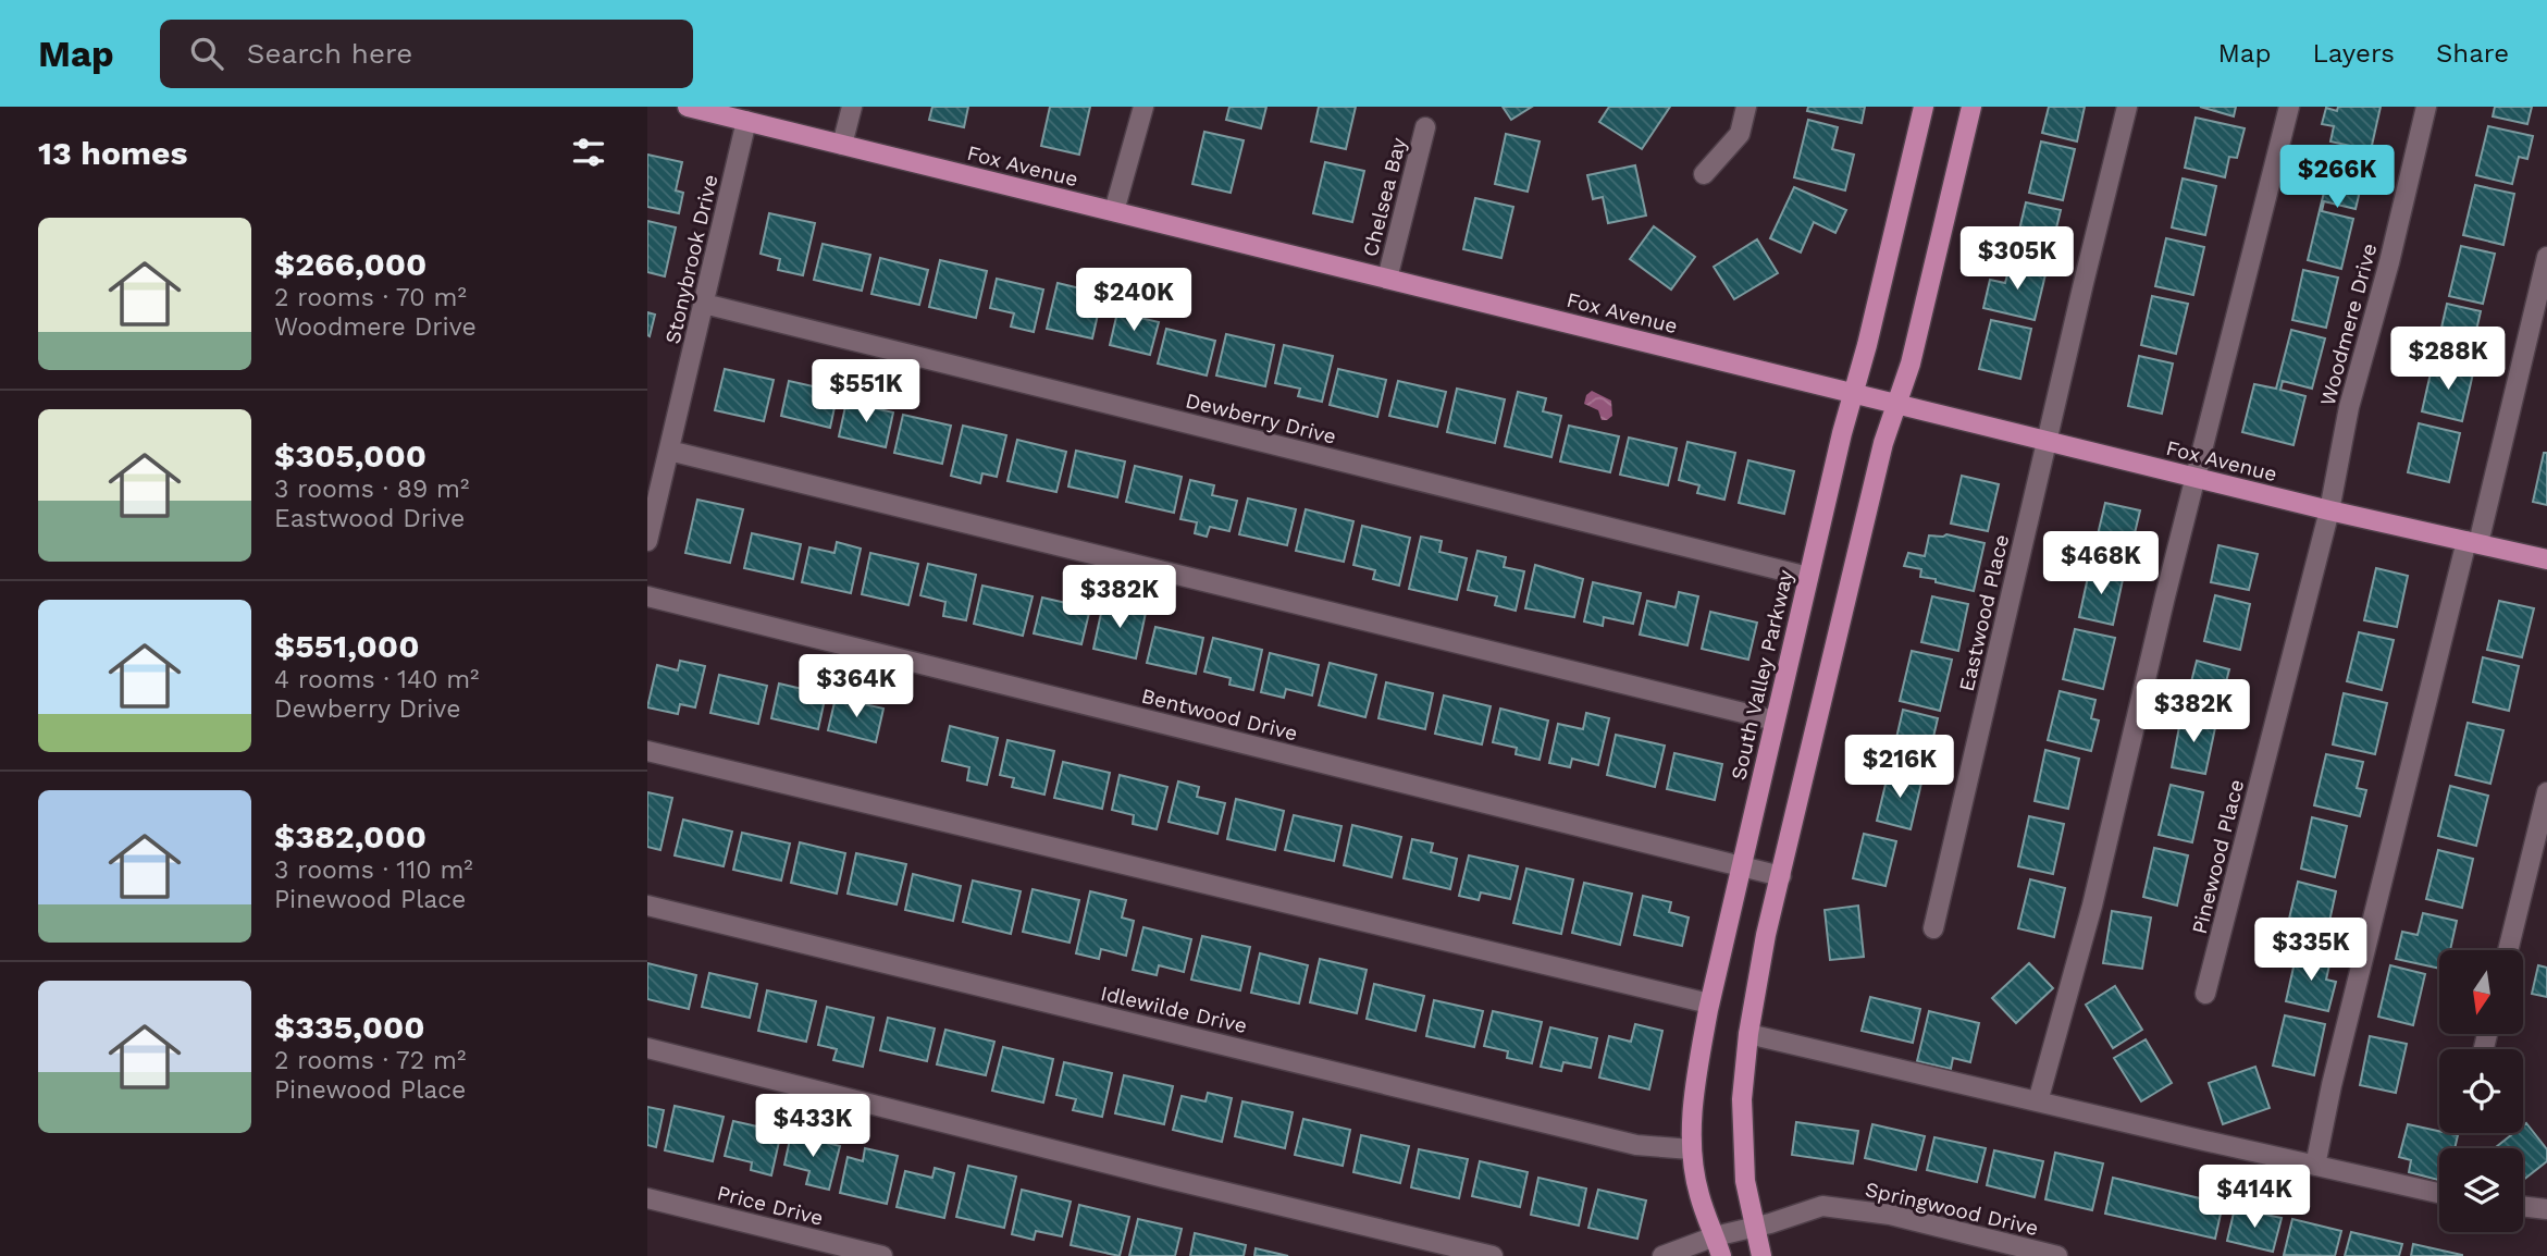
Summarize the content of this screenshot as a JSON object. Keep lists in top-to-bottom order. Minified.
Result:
{"streets":{"main road":["Fox Avenue","South Valley Parkway"],"street":["Chelsea Bay","Stonybrook Drive","Woodmere Drive","Dewberry Drive","Eastwood Place","Bentwood Drive","Pinewood Place","Idlewilde Drive","Price Drive","Springwood Drive"]},"crossings":[["Fox Avenue","Chelsea Bay"],["Fox Avenue","Stonybrook Drive"],["Fox Avenue","Woodmere Drive"],["Fox Avenue","Eastwood Place"],["Fox Avenue","South Valley Parkway"],["Fox Avenue","Pinewood Place"],["Stonybrook Drive","Dewberry Drive"],["Woodmere Drive","Pinewood Place"],["Dewberry Drive","South Valley Parkway"],["South Valley Parkway","Bentwood Drive"],["South Valley Parkway","Idlewilde Drive"],["South Valley Parkway","Springwood Drive"]],"north":"bottom","page":{"header":"Map","search":"Search here","nav":["Map","Layers","Share"],"heading":"13 homes","price":["$266K","$305K","$240K","$288K","$551K","$468K","$382K","$364K","$382K","$216K","$335K","$433K","$414K"],"list":[{"name":"$266,000","note":"2 rooms · 70 m² · Woodmere Drive"},{"name":"$305,000","note":"3 rooms · 89 m² · Eastwood Drive"},{"name":"$551,000","note":"4 rooms · 140 m² · Dewberry Drive"},{"name":"$382,000","note":"3 rooms · 110 m² · Pinewood Place"},{"name":"$335,000","note":"2 rooms · 72 m² · Pinewood Place"}]}}
